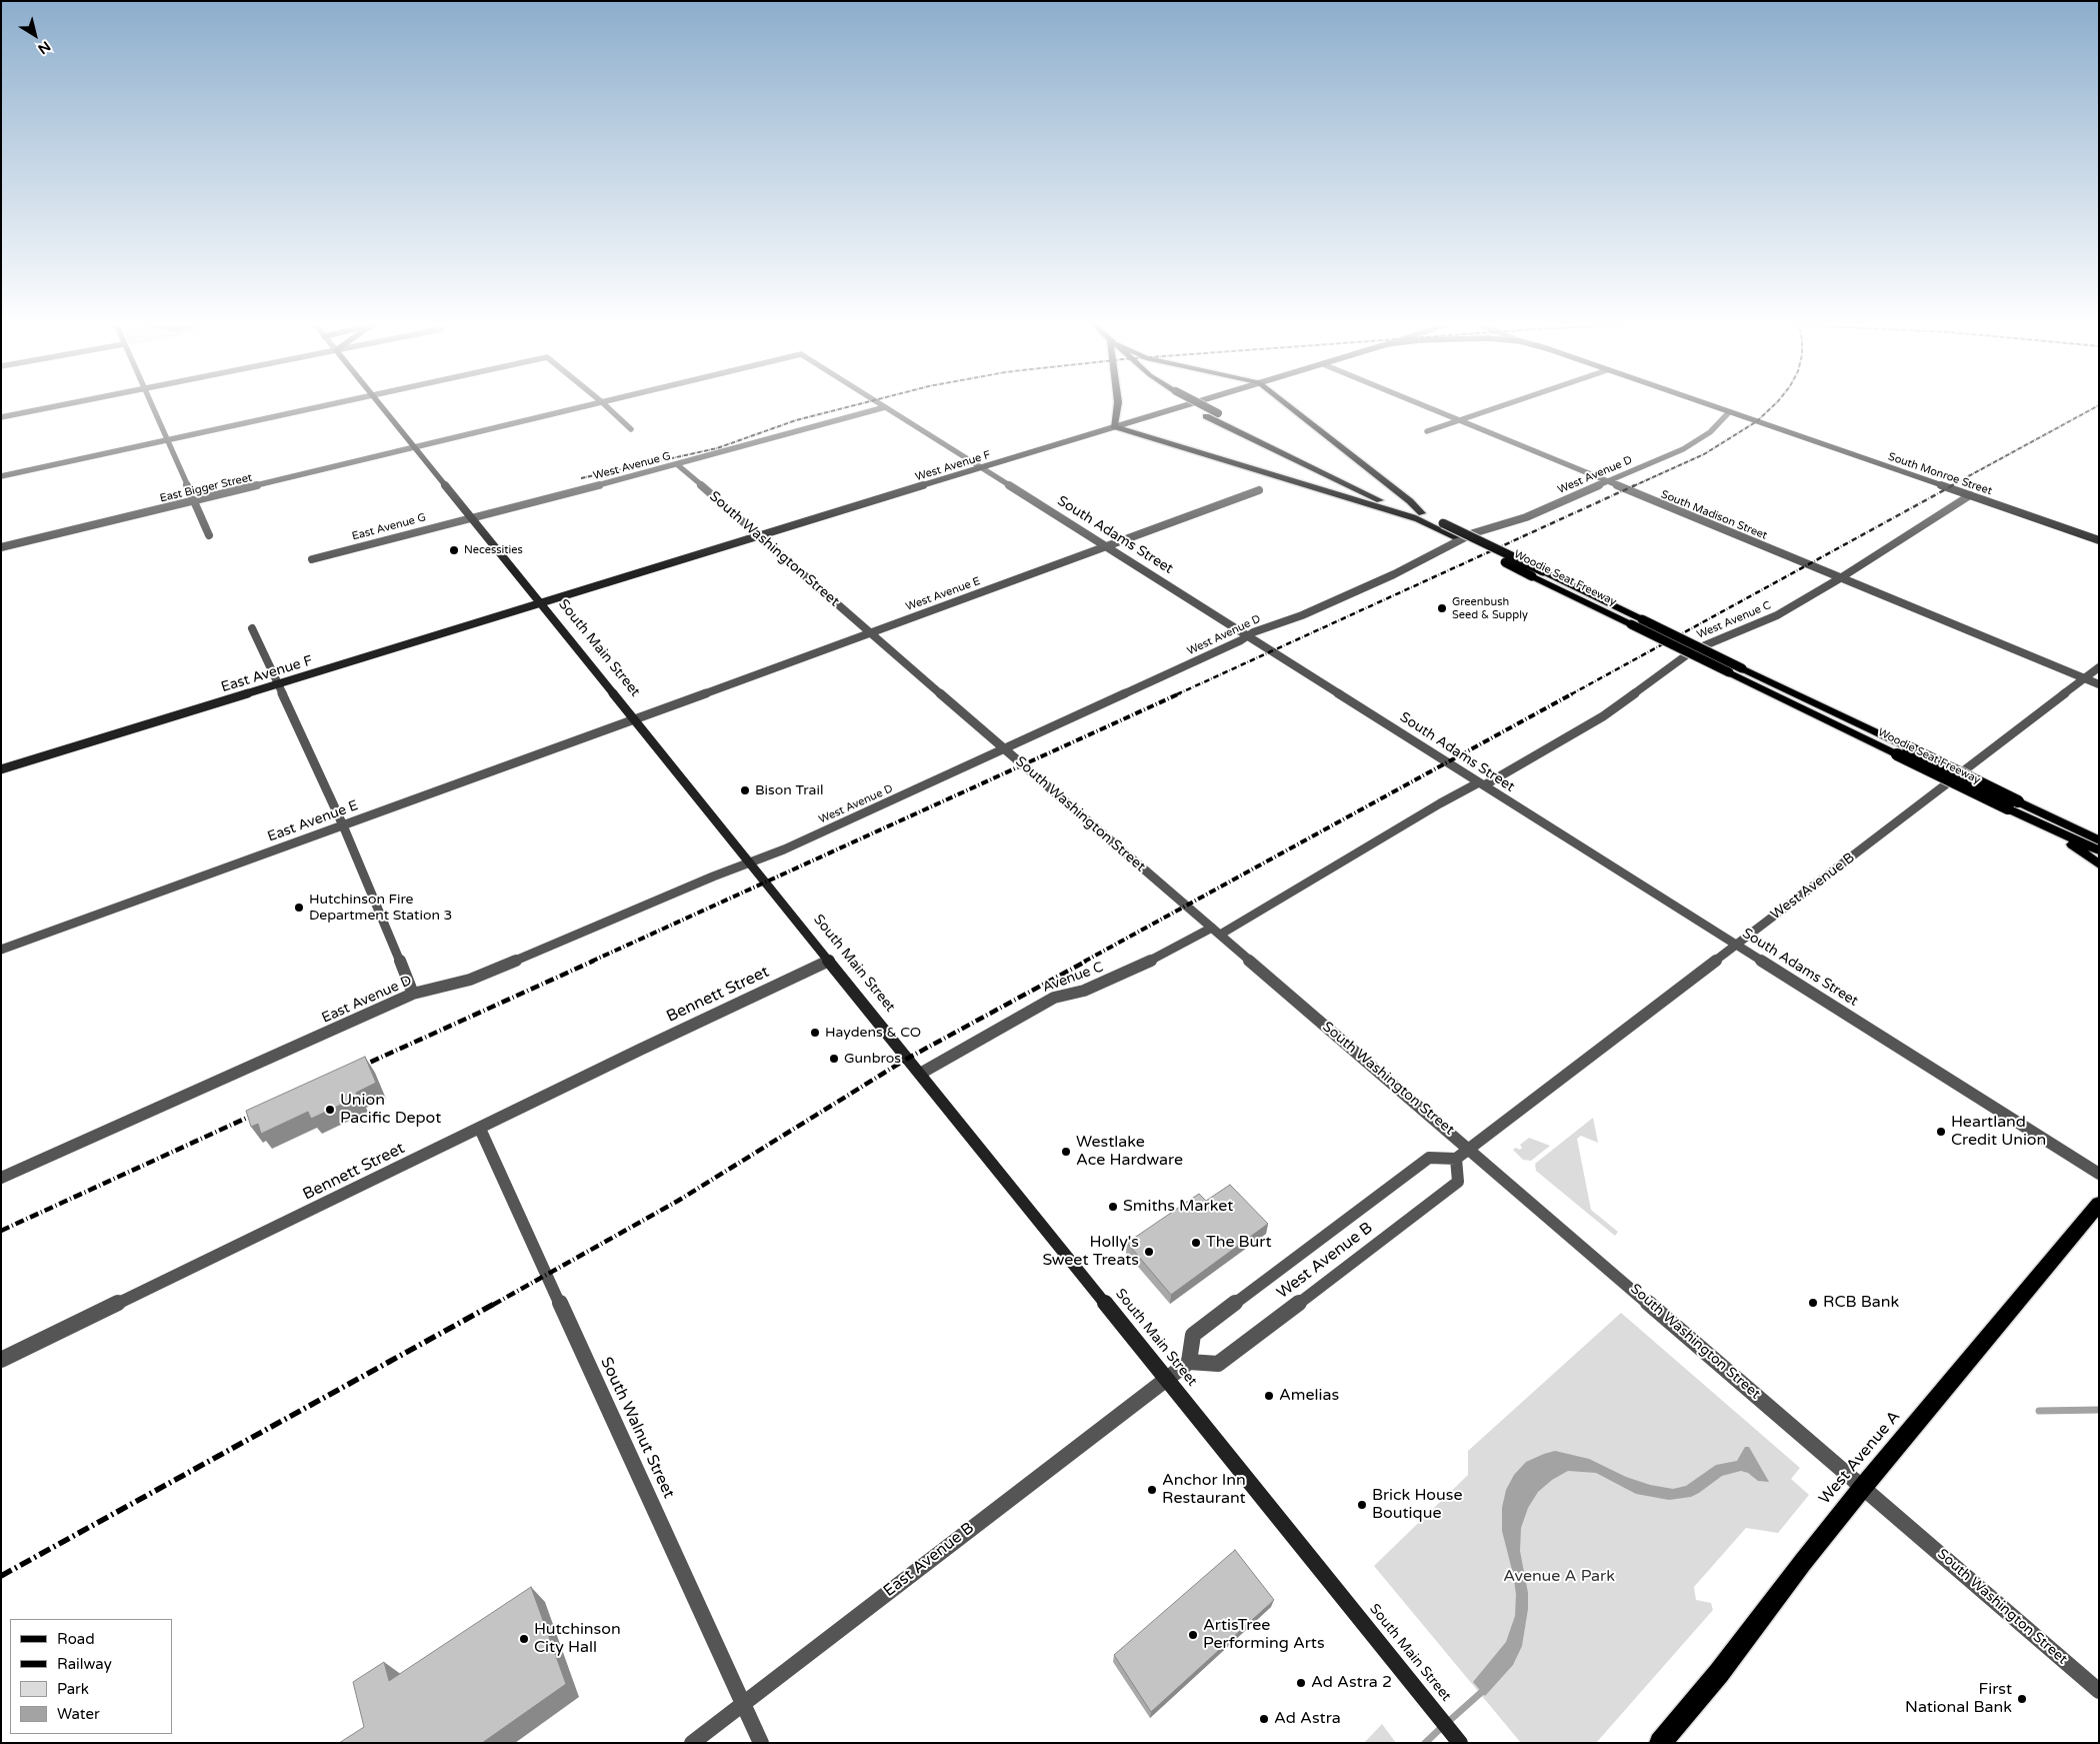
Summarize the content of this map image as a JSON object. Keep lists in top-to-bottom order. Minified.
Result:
{"streets":{"main road":["Woodie Seat Freeway","West Avenue A"],"street":["West Avenue G","West Avenue F","South Monroe Street","West Avenue D","East Bigger Street","South Madison Street","East Avenue G","South Adams Street","South Washington Street","West Avenue E","West Avenue C","South Main Street","East Avenue F","East Avenue E","West Avenue B","Avenue C","Bennett Street","East Avenue D","South Walnut Street","East Avenue B"]},"crossings":[["West Avenue G","East Avenue G"],["West Avenue G","South Adams Street"],["West Avenue G","South Washington Street"],["West Avenue G","South Main Street"],["West Avenue F","South Adams Street"],["West Avenue F","South Washington Street"],["West Avenue F","South Main Street"],["West Avenue F","East Avenue F"],["South Monroe Street","West Avenue D"],["South Monroe Street","West Avenue C"],["West Avenue D","South Madison Street"],["West Avenue D","South Adams Street"],["West Avenue D","South Washington Street"],["West Avenue D","South Main Street"],["West Avenue D","East Avenue D"],["East Bigger Street","South Main Street"],["South Madison Street","West Avenue C"],["South Madison Street","West Avenue B"],["East Avenue G","South Main Street"],["South Adams Street","West Avenue E"],["South Adams Street","West Avenue C"],["South Adams Street","West Avenue B"],["South Adams Street","Avenue C"],["South Washington Street","West Avenue E"],["South Washington Street","West Avenue B"],["South Washington Street","Avenue C"],["South Washington Street","West Avenue A"],["West Avenue E","South Main Street"],["West Avenue E","East Avenue E"],["West Avenue C","Avenue C"],["South Main Street","East Avenue F"],["South Main Street","East Avenue E"],["South Main Street","Avenue C"],["South Main Street","Bennett Street"],["South Main Street","East Avenue D"],["South Main Street","East Avenue B"],["Bennett Street","South Walnut Street"],["South Walnut Street","East Avenue B"]],"parks":["Avenue A Park"],"places":["Necessities","Greenbush Seed & Supply","Bison Trail","Hutchinson Fire Department Station 3","Haydens & CO","Gunbros","Union Pacific Depot","Heartland Credit Union","Westlake Ace Hardware","Smiths Market","The Burt","Holly's Sweet Treats","RCB Bank","Amelias","Anchor Inn Restaurant","Brick House Boutique","ArtisTree Performing Arts","Hutchinson City Hall","Ad Astra 2","First National Bank","Ad Astra"],"legend":["Road","Railway","Park","Water"],"north":"bottom right"}
